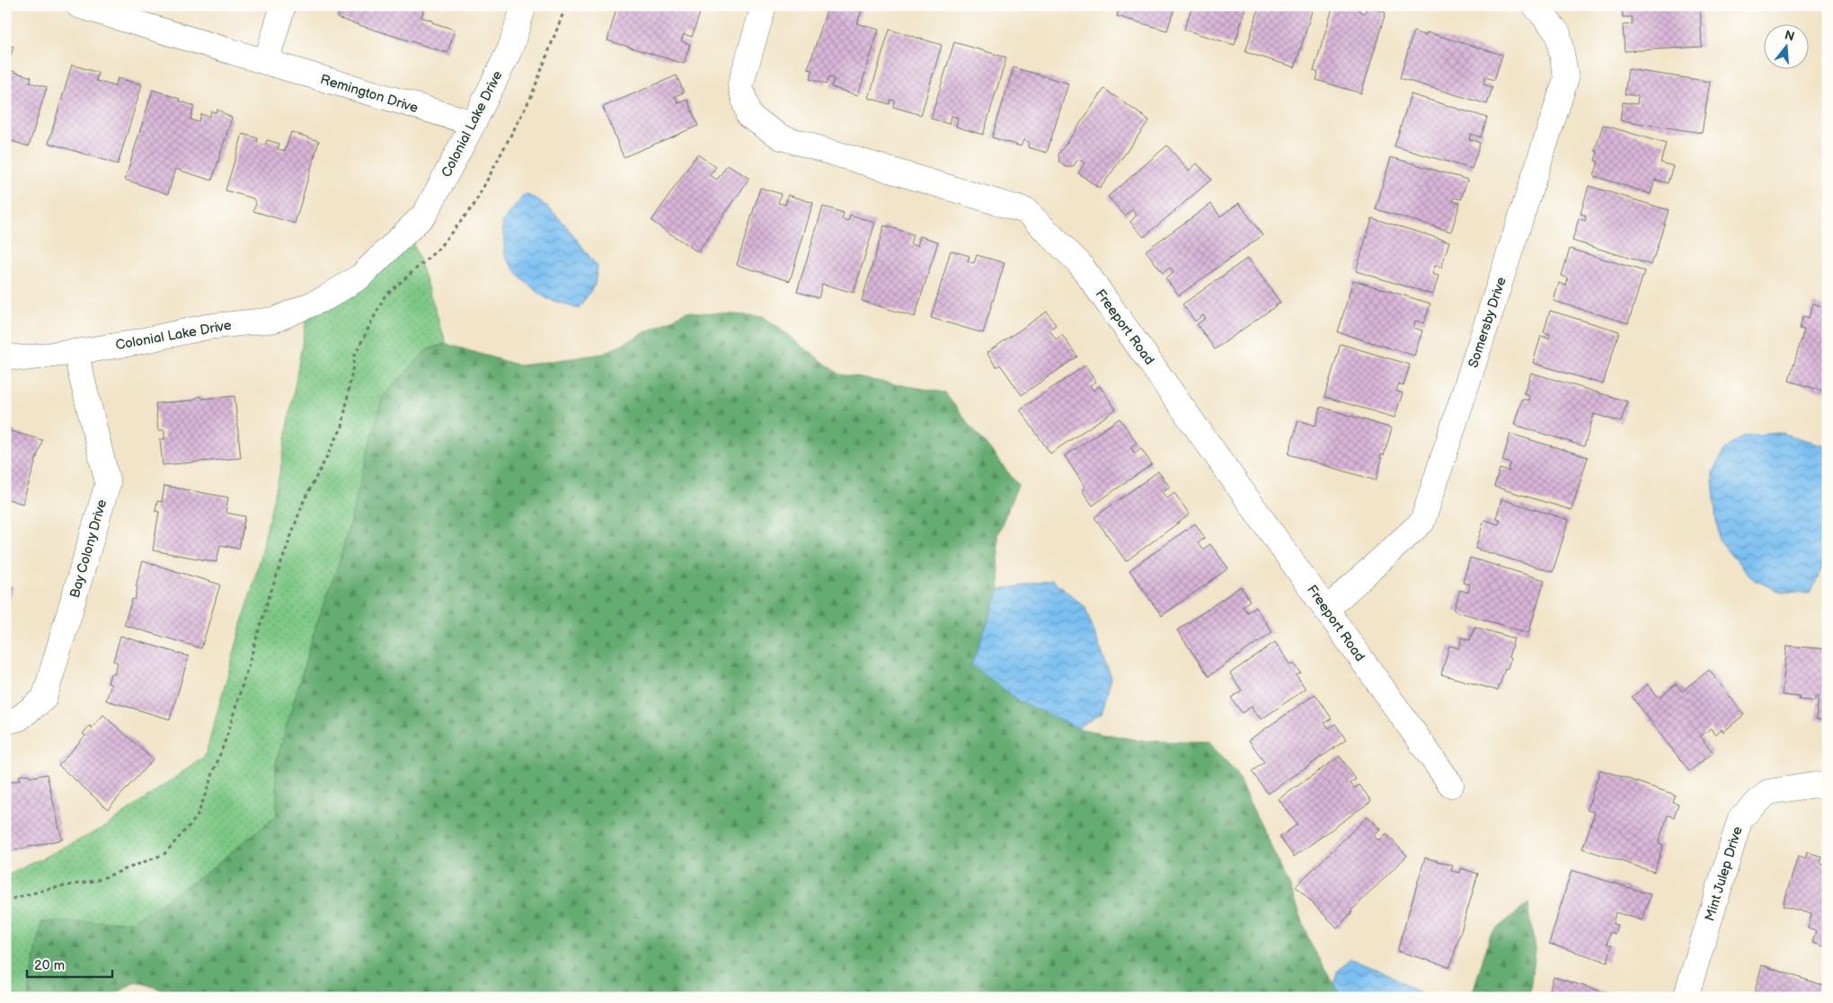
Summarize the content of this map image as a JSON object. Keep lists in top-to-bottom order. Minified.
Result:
{"streets":{"street":["Remington Drive","Colonial Lake Drive","Somersby Drive","Freeport Road","Bay Colony Drive","Mint Julep Drive"]},"crossings":[["Remington Drive","Colonial Lake Drive"],["Colonial Lake Drive","Bay Colony Drive"],["Somersby Drive","Freeport Road"]],"scale_bar":"20 m","north":"top"}
